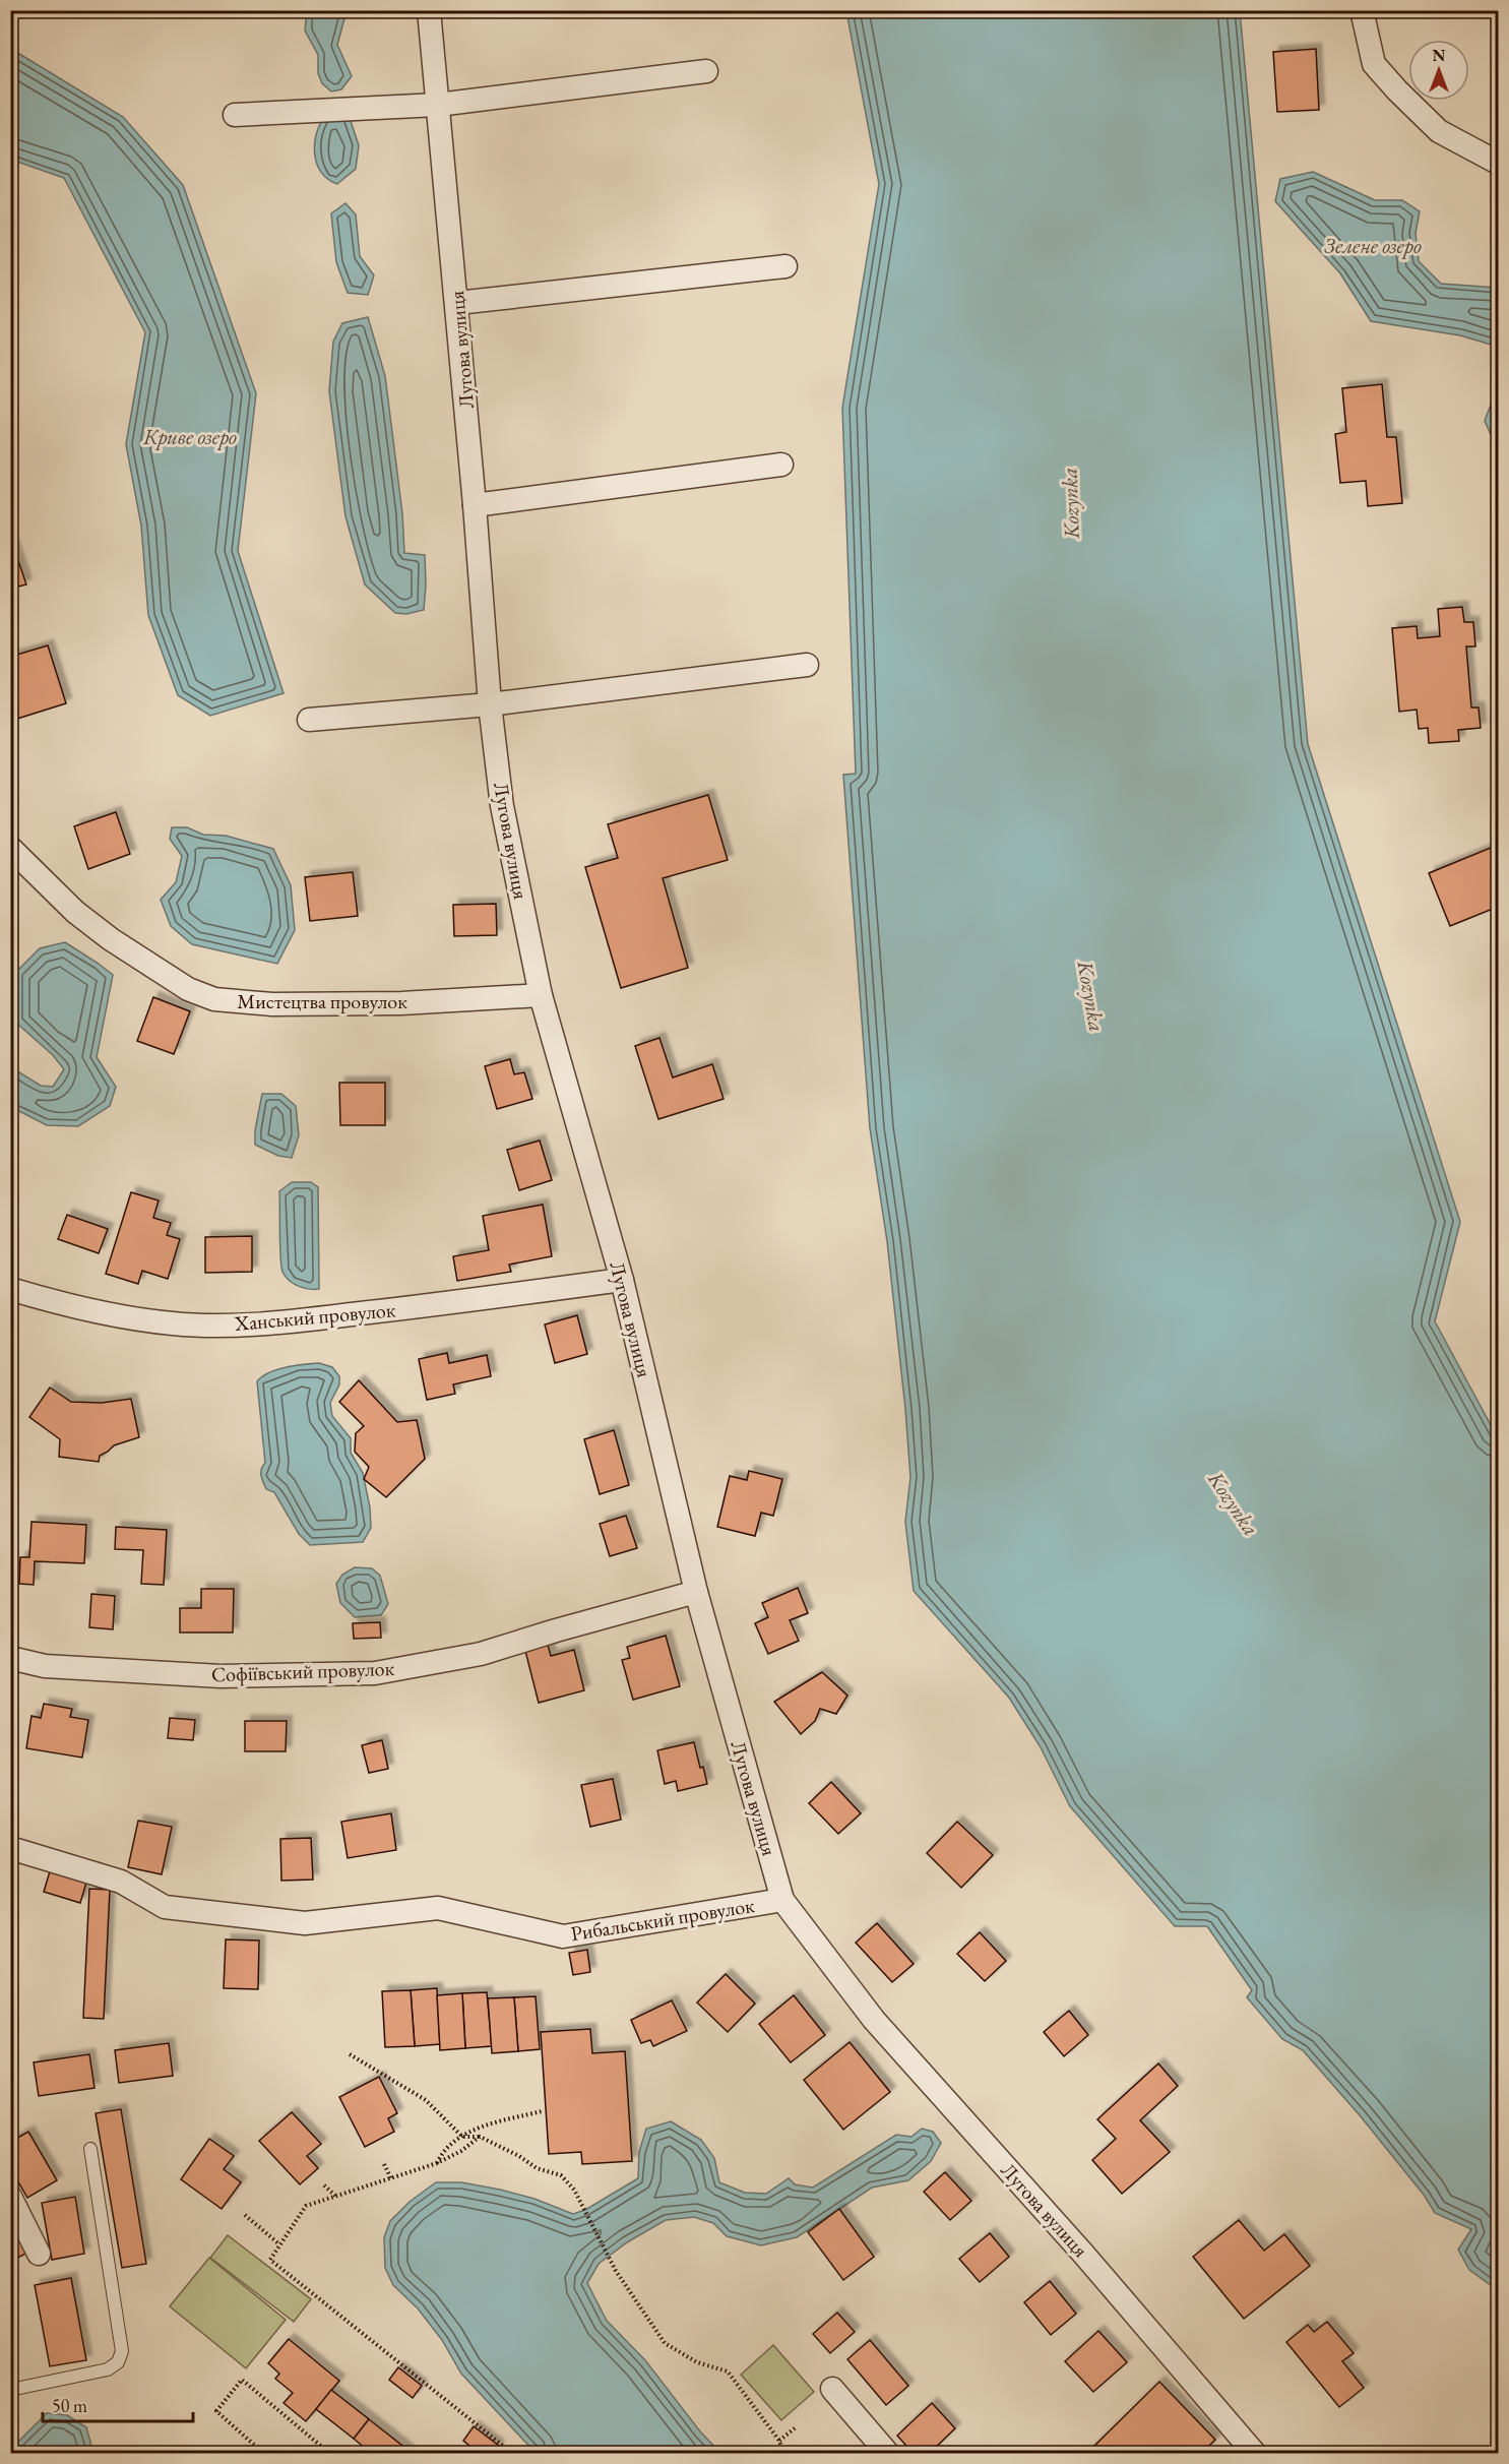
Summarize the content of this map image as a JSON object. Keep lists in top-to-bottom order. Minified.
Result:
{"streets":{"street":["Лугова вулиця","Мистецтва провулок","Ханський провулок","Софіївський провулок","Рибальський провулок"]},"crossings":[["Лугова вулиця","Мистецтва провулок"],["Лугова вулиця","Ханський провулок"],["Лугова вулиця","Софіївський провулок"],["Лугова вулиця","Рибальський провулок"]],"water":["Зелене озеро","Криве озеро","Kozynka"],"scale_bar":"50 m","north":"top"}
